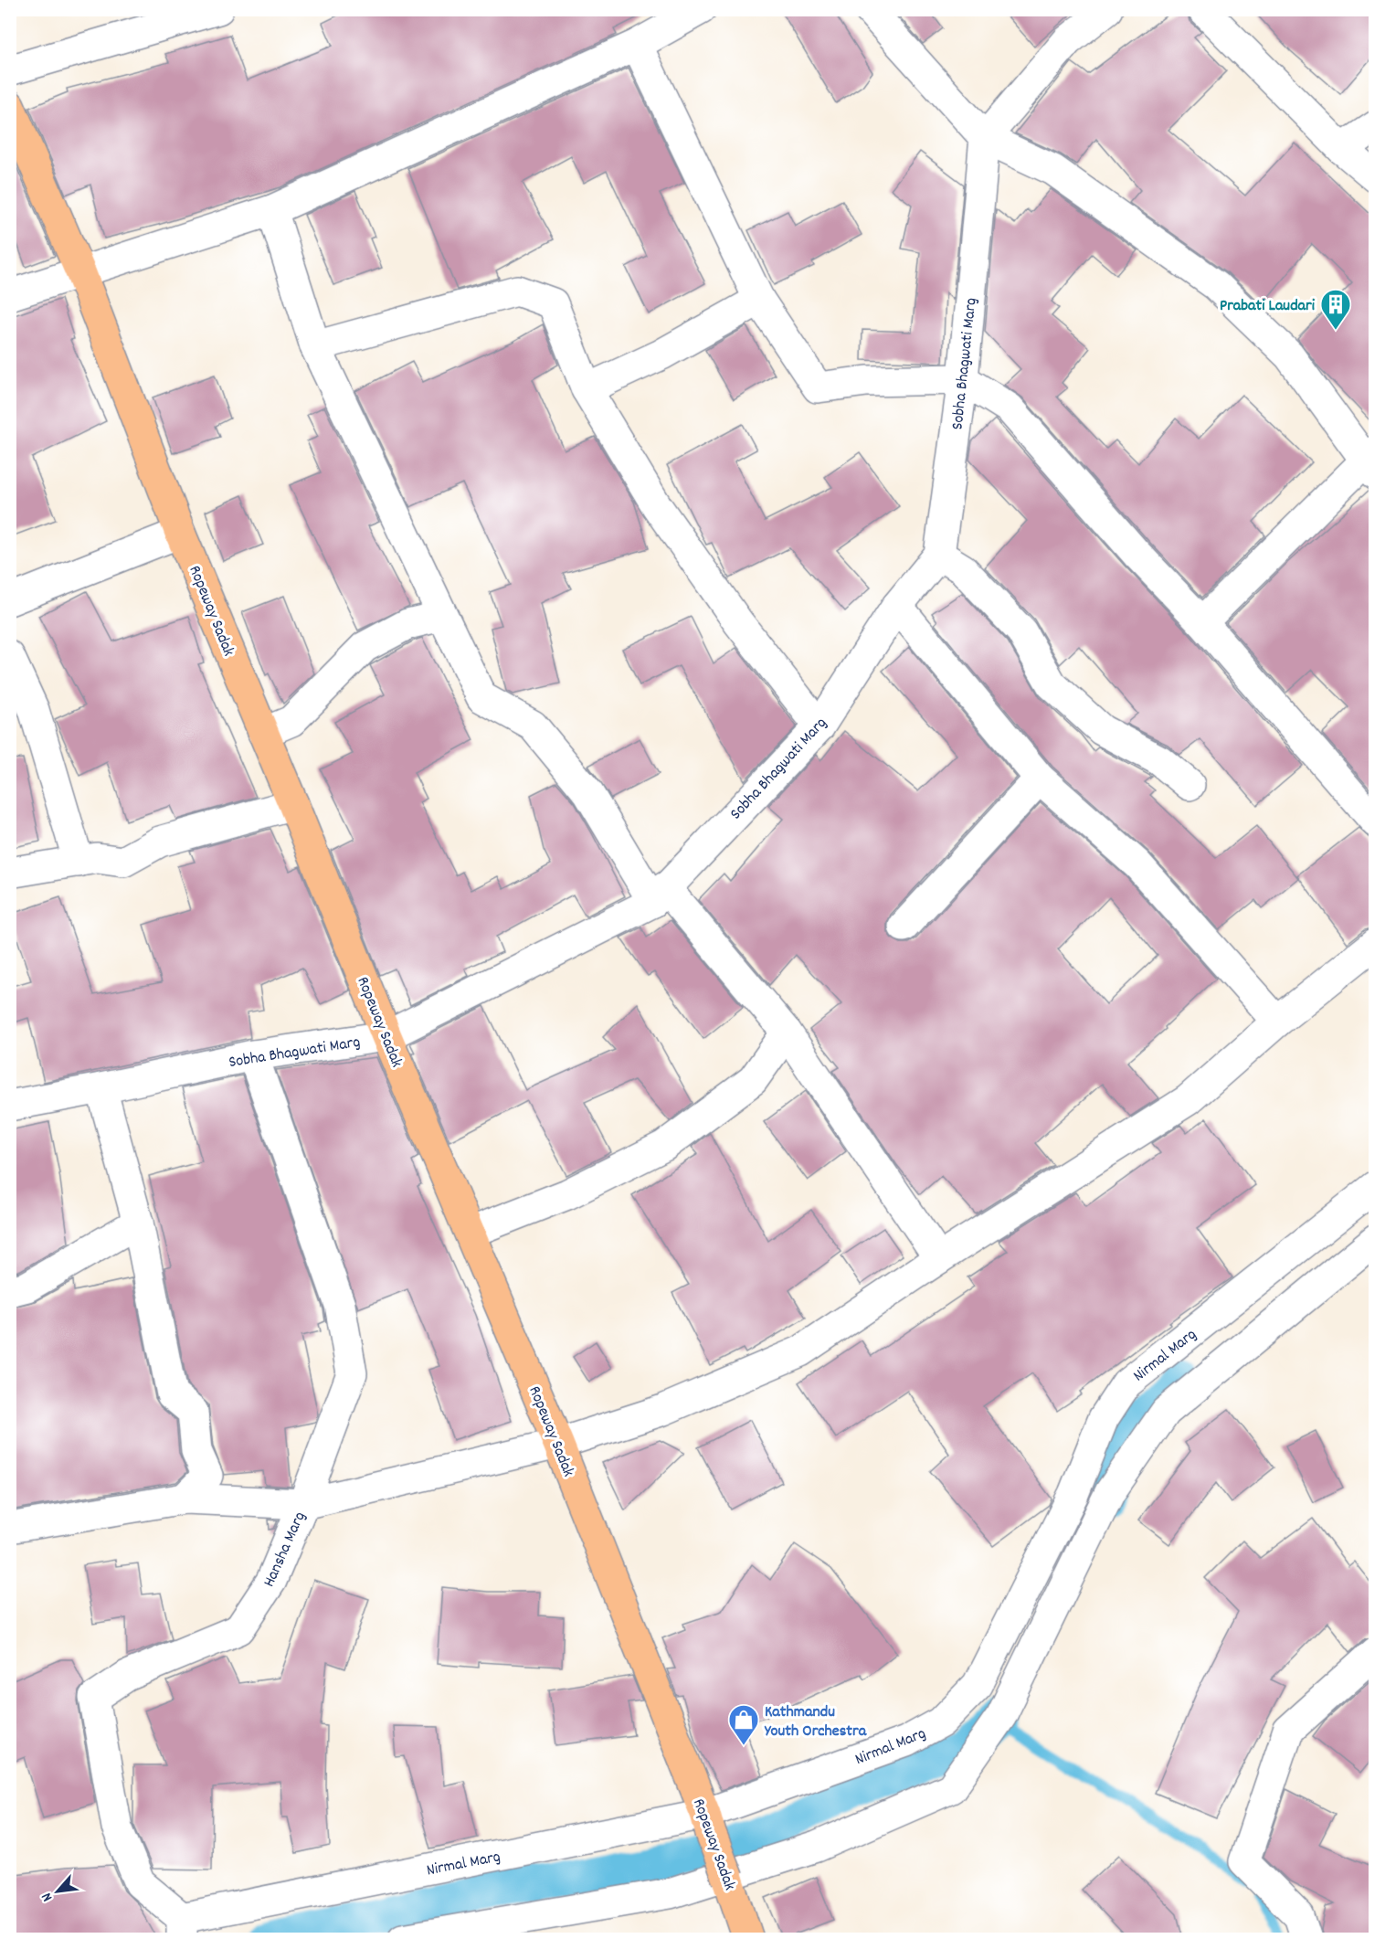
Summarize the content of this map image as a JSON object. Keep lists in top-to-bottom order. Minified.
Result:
{"streets":{"main road":["Ropeway Sadak"],"street":["Sobha Bhagwati Marg","Nirmal Marg","Hansha Marg"]},"crossings":[["Sobha Bhagwati Marg","Ropeway Sadak"],["Sobha Bhagwati Marg","Hansha Marg"],["Ropeway Sadak","Nirmal Marg"],["Nirmal Marg","Hansha Marg"]],"places":{"building":["Prabati Laudari"],"shop":["Kathmandu Youth Orchestra"]},"north":"bottom left"}
